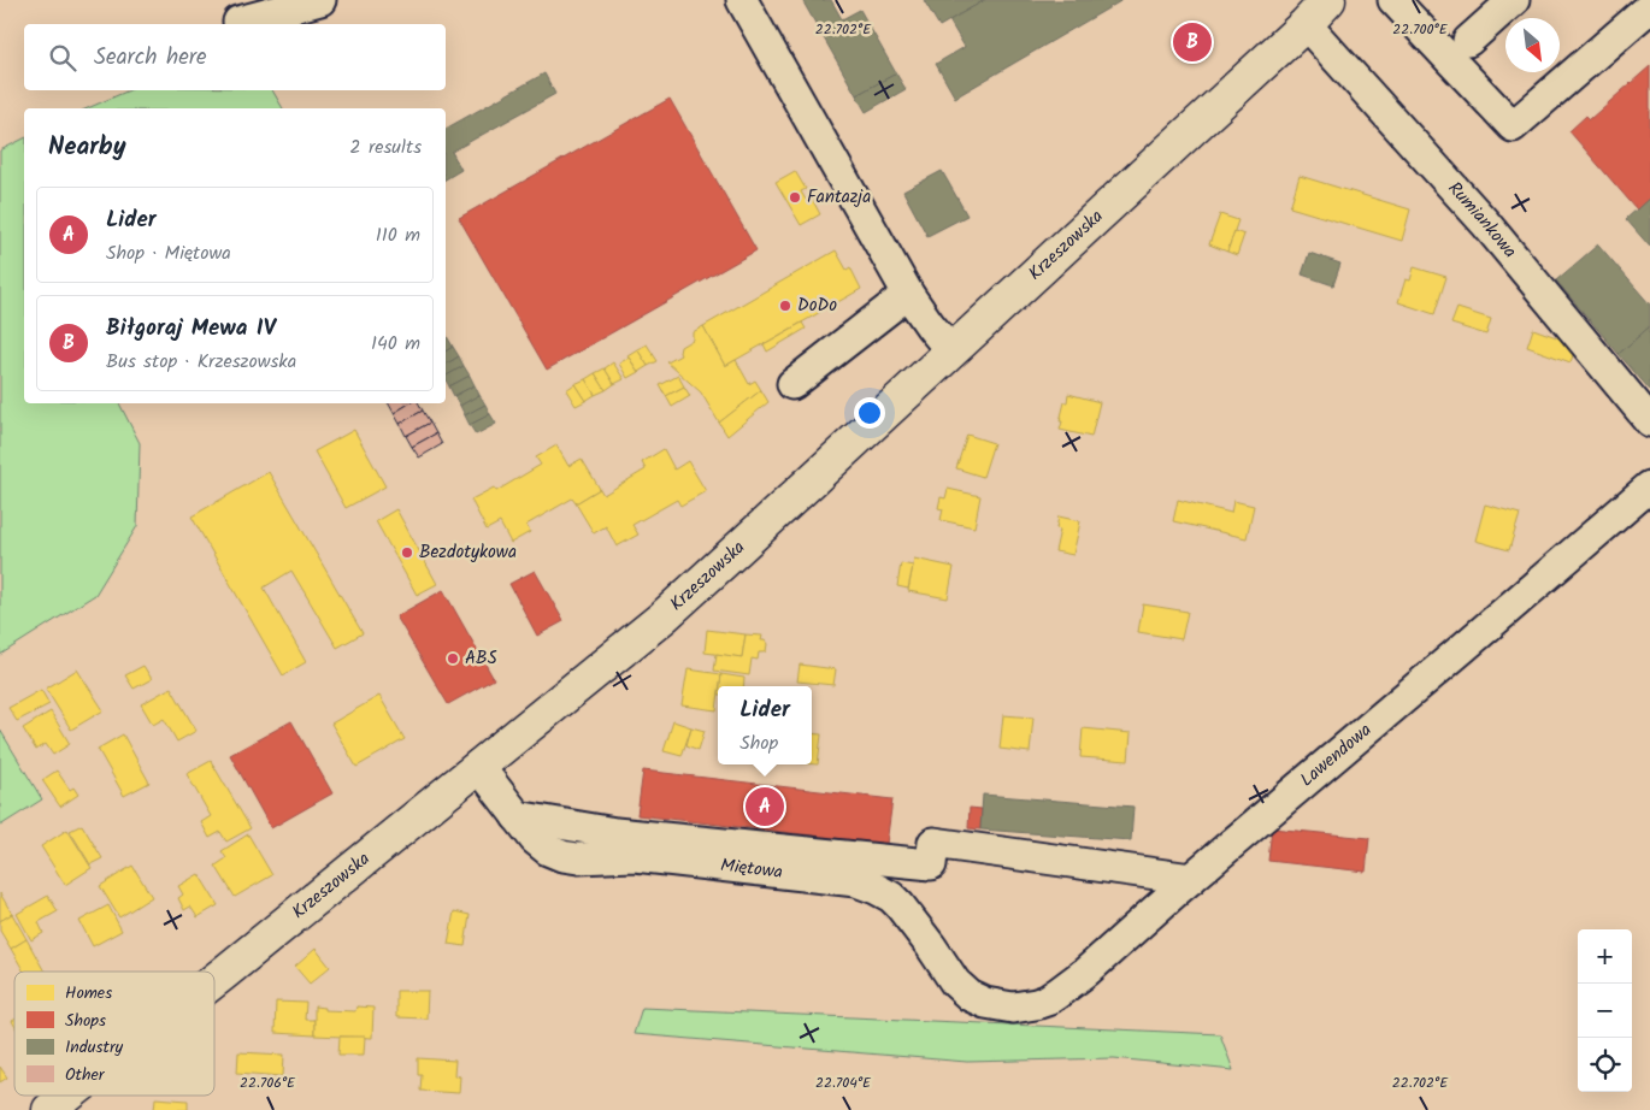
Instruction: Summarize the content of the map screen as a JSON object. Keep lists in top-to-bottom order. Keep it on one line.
{"streets":{"main road":["Krzeszowska"],"street":["Rumiankowa","Lawendowa","Miętowa"]},"crossings":[["Rumiankowa","Krzeszowska"],["Krzeszowska","Miętowa"],["Lawendowa","Miętowa"]],"places":["Fantazja","DoDo","Bezdotykowa","ABS"],"legend":["Homes","Shops","Industry","Other"],"north":"bottom right","page":{"pins":["B","A"],"search":"Search here","heading":["Nearby","2 results"],"list":[{"mark":"A","name":"Lider","note":"Shop · Miętowa","value":"110 m"},{"mark":"B","name":"Biłgoraj Mewa IV","note":"Bus stop · Krzeszowska","value":"140 m"}],"popup":["Lider","Shop"],"map_buttons":["+","−"]},"coordinates":["22.702°E","22.700°E","22.706°E","22.704°E"]}
